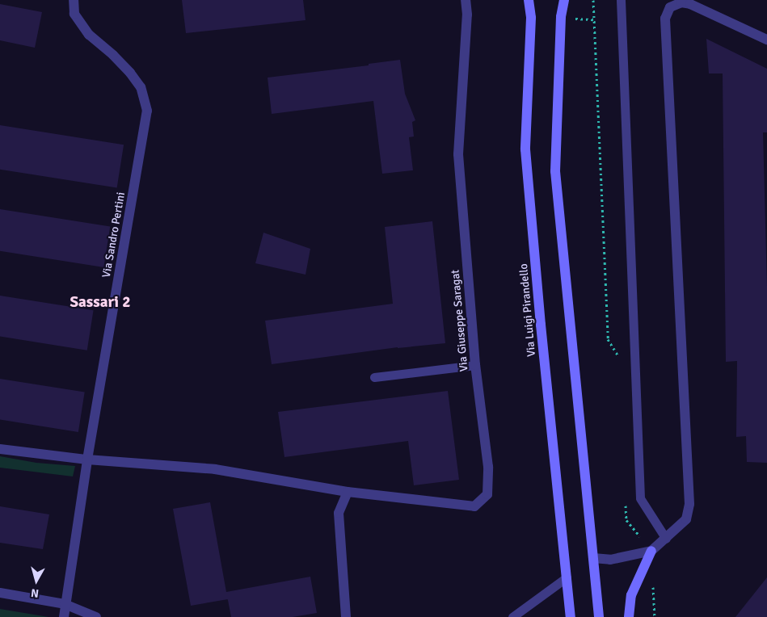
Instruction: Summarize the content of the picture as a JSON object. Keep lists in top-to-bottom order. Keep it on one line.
{"streets":{"main road":["Via Luigi Pirandello"],"street":["Via Sandro Pertini","Via Giuseppe Saragat"]},"districts":["Sassari 2"],"north":"bottom"}
